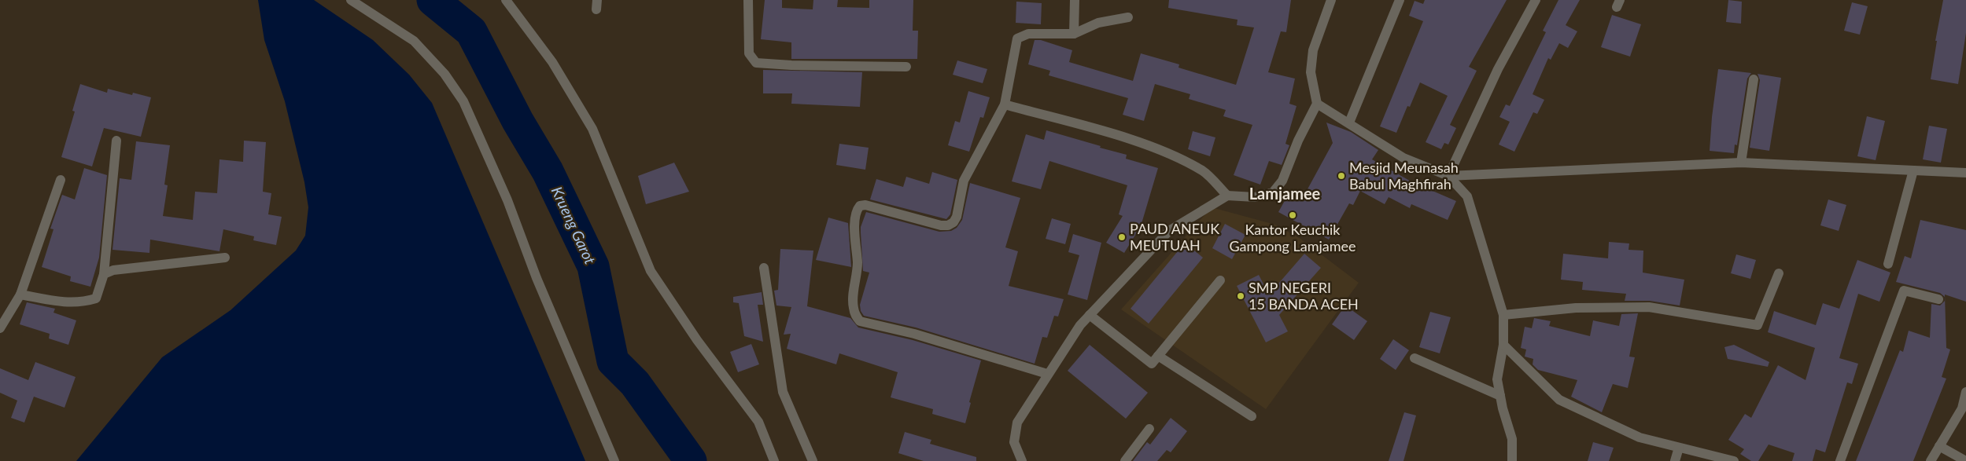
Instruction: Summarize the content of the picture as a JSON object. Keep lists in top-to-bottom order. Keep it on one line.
{"districts":["Lamjamee"],"water":["Krueng Garot"],"places":["Mesjid Meunasah Babul Maghfirah","Kantor Keuchik Gampong Lamjamee","PAUD ANEUK MEUTUAH","SMP NEGERI 15 BANDA ACEH"]}
